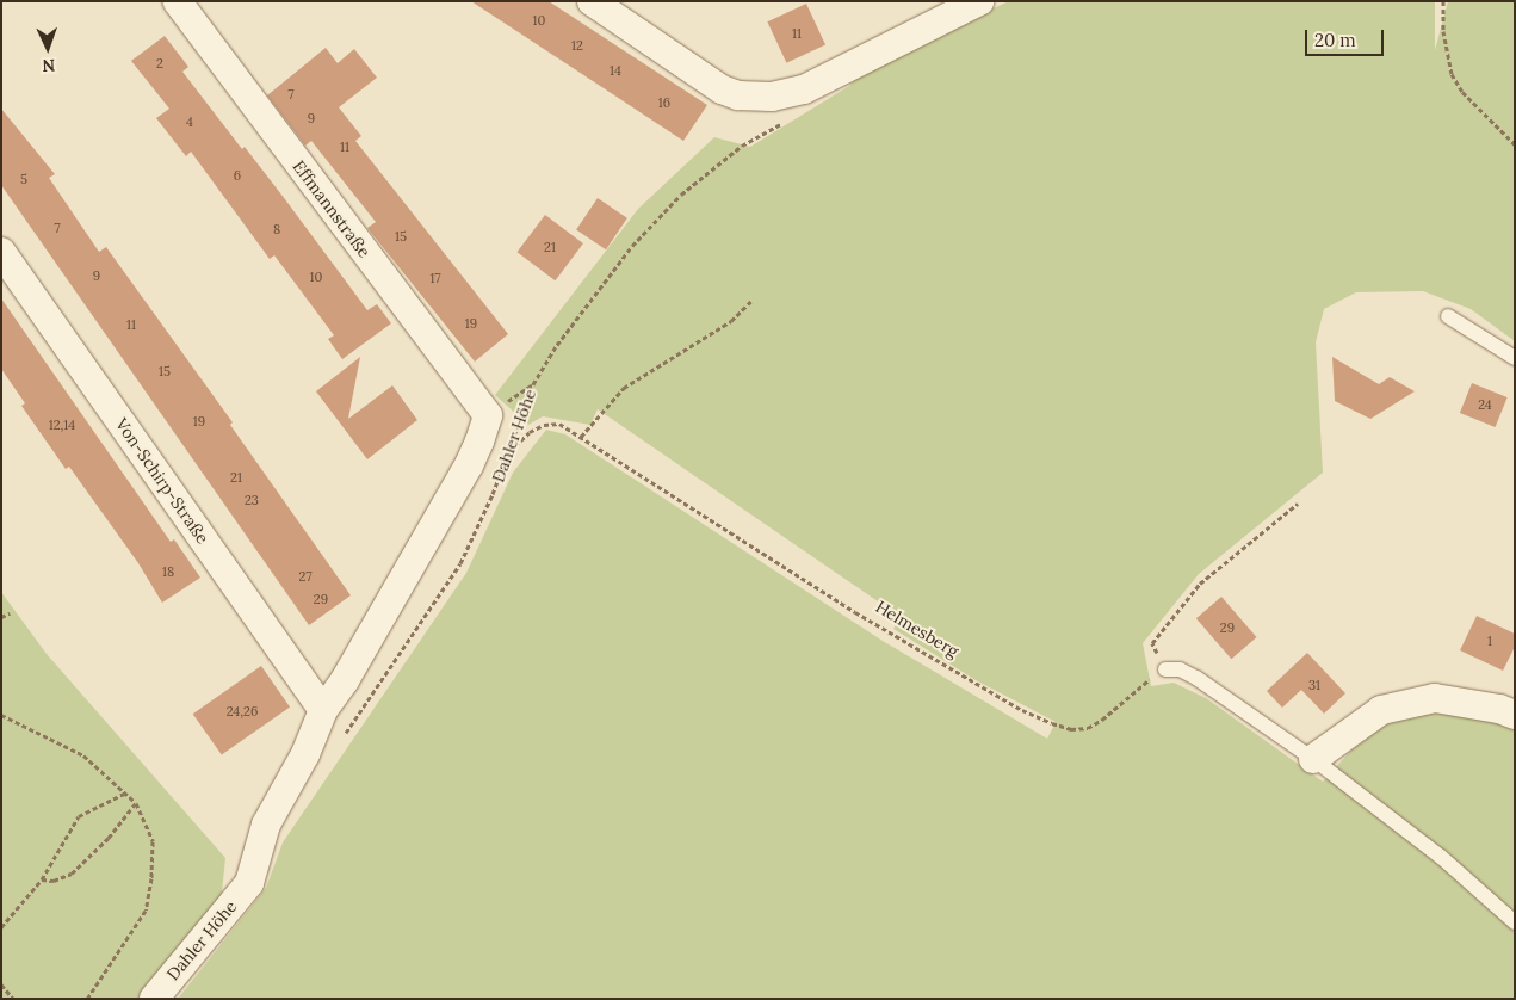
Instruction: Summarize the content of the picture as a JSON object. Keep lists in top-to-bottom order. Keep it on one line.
{"streets":{"street":["Effmannstraße","Dahler Höhe","Von-Schirp-Straße"],"path":["Helmesberg"]},"crossings":[["Effmannstraße","Dahler Höhe"],["Dahler Höhe","Von-Schirp-Straße"],["Dahler Höhe","Helmesberg"]],"house_numbers":["10","11","12","2","14","7","16","9","4","11","6","5","7","8","15","21","9","10","17","19","11","15","24","19","12,14","21","23","18","27","29","29","1","31","24,26"],"scale_bar":"20 m","north":"bottom"}
